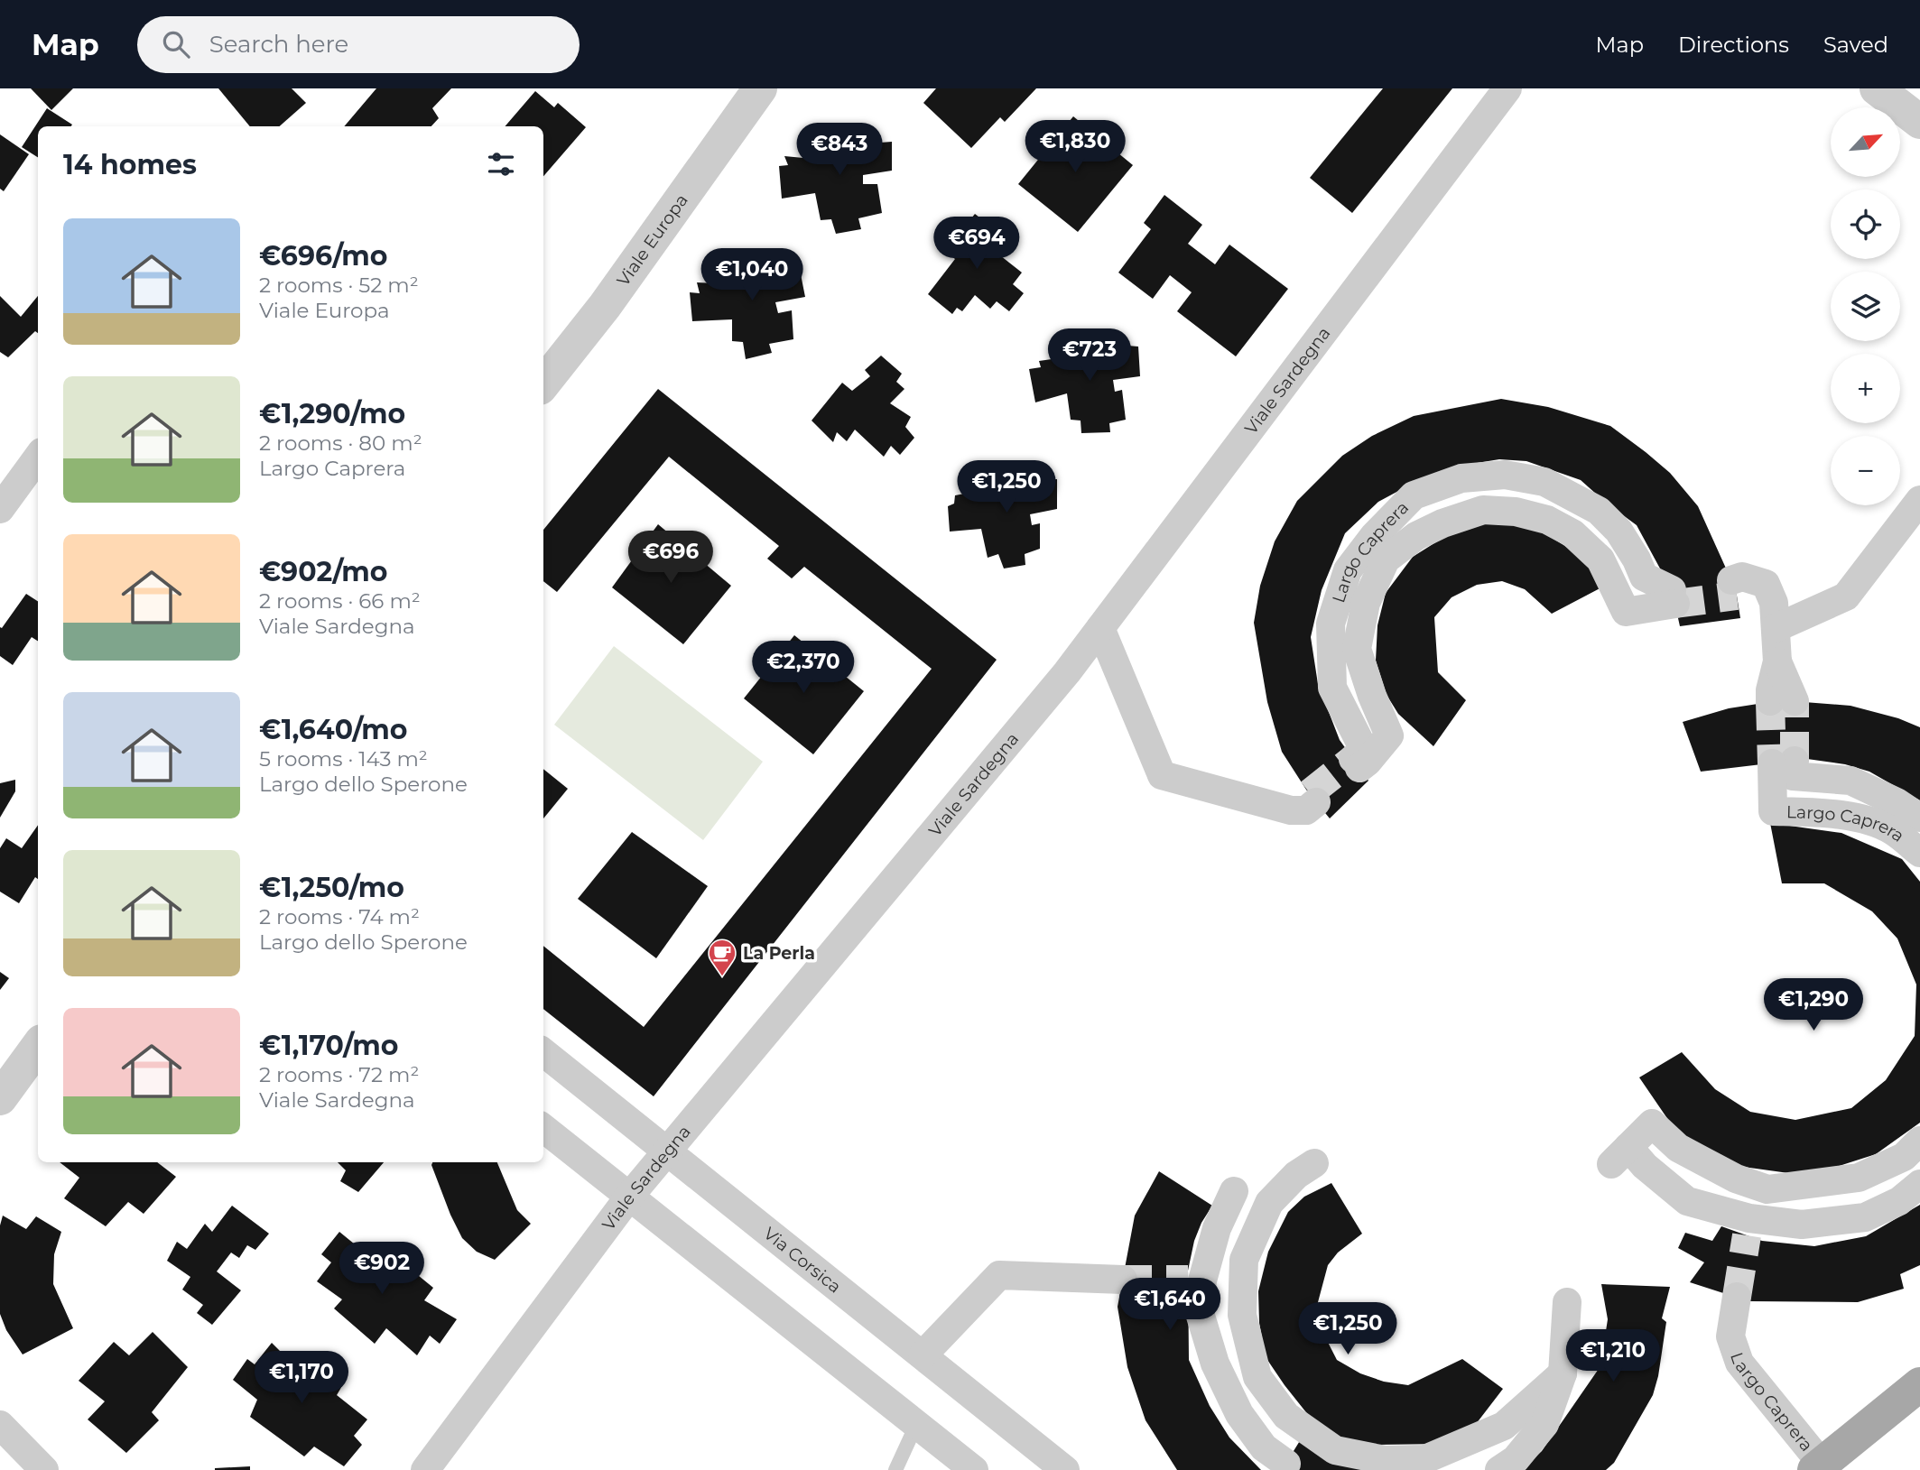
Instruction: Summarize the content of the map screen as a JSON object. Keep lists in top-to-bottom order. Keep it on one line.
{"streets":{"street":["Viale Europa","Viale Sardegna","Largo Caprera","Via Corsica"]},"crossings":[["Viale Sardegna","Via Corsica"]],"places":{"cafe":["La Perla"]},"north":"top right","page":{"header":"Map","search":"Search here","nav":["Map","Directions","Saved"],"map_buttons":["+","−"],"price":["€1,830","€843","€694","€1,040","€723","€1,250","€696","€2,370","€1,290","€902","€1,640","€1,250","€1,210","€1,170"],"heading":"14 homes","list":[{"name":"€696/mo","note":"2 rooms · 52 m² · Viale Europa"},{"name":"€1,290/mo","note":"2 rooms · 80 m² · Largo Caprera"},{"name":"€902/mo","note":"2 rooms · 66 m² · Viale Sardegna"},{"name":"€1,640/mo","note":"5 rooms · 143 m² · Largo dello Sperone"},{"name":"€1,250/mo","note":"2 rooms · 74 m² · Largo dello Sperone"},{"name":"€1,170/mo","note":"2 rooms · 72 m² · Viale Sardegna"}]}}
